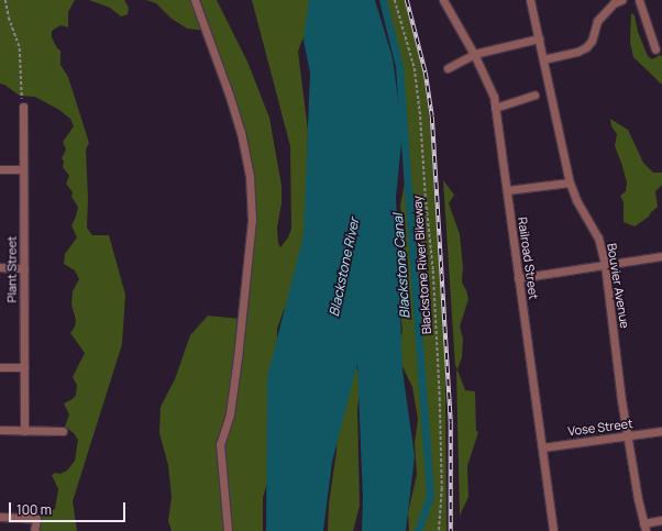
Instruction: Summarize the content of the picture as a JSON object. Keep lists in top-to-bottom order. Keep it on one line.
{"streets":{"street":["Railroad Street","Plant Street","Bouvier Avenue","Vose Street"],"path":["Blackstone River Bikeway"]},"crossings":[["Railroad Street","Vose Street"],["Bouvier Avenue","Vose Street"]],"water":["Blackstone Canal","Blackstone River"],"scale_bar":"100 m"}
